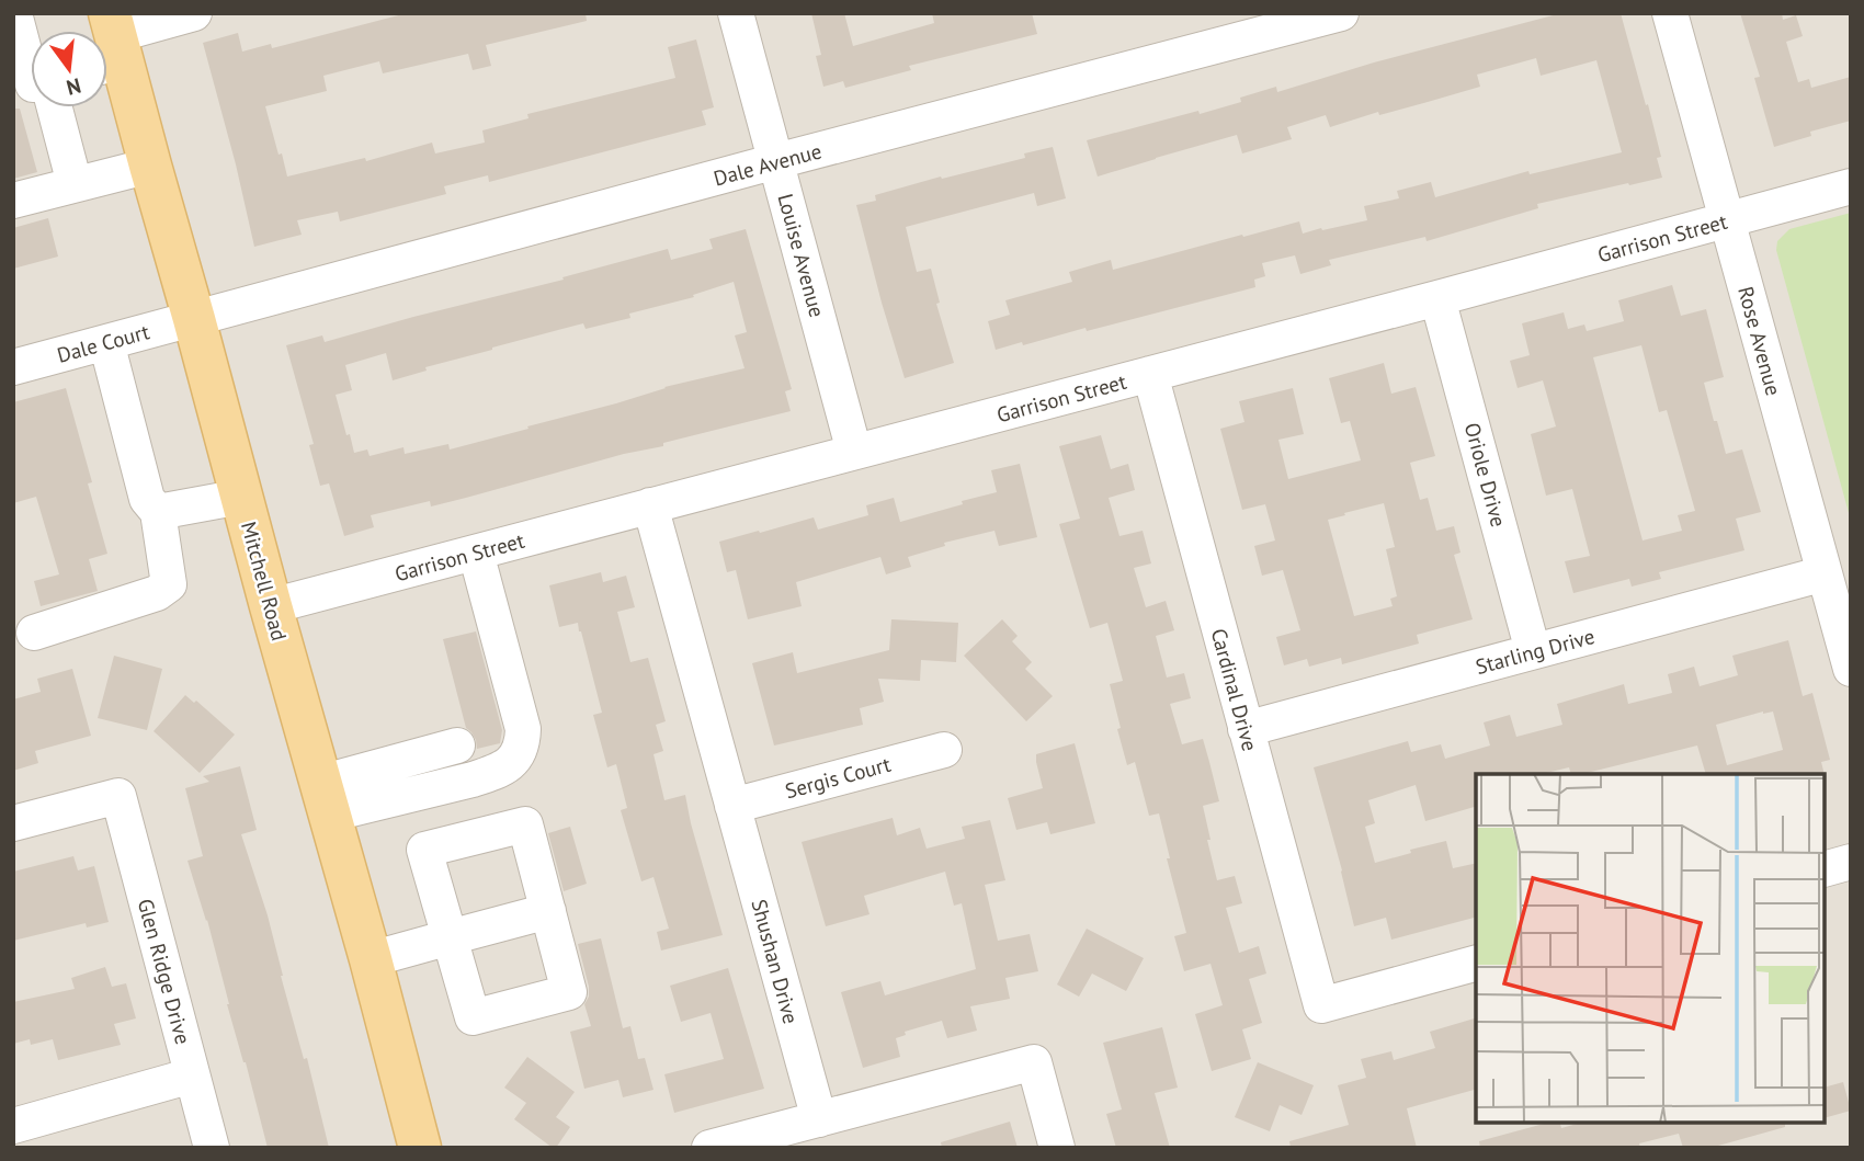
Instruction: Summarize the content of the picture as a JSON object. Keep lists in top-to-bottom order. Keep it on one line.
{"streets":{"main road":["Mitchell Road"],"street":["Dale Avenue","Garrison Street","Louise Avenue","Rose Avenue","Dale Court","Oriole Drive","Starling Drive","Cardinal Drive","Sergis Court","Shushan Drive","Glen Ridge Drive"]},"crossings":[["Dale Avenue","Louise Avenue"],["Dale Avenue","Dale Court"],["Dale Avenue","Mitchell Road"],["Garrison Street","Louise Avenue"],["Garrison Street","Rose Avenue"],["Garrison Street","Oriole Drive"],["Garrison Street","Mitchell Road"],["Garrison Street","Cardinal Drive"],["Garrison Street","Shushan Drive"],["Rose Avenue","Starling Drive"],["Dale Court","Mitchell Road"],["Oriole Drive","Starling Drive"],["Starling Drive","Cardinal Drive"],["Sergis Court","Shushan Drive"]],"north":"bottom"}
